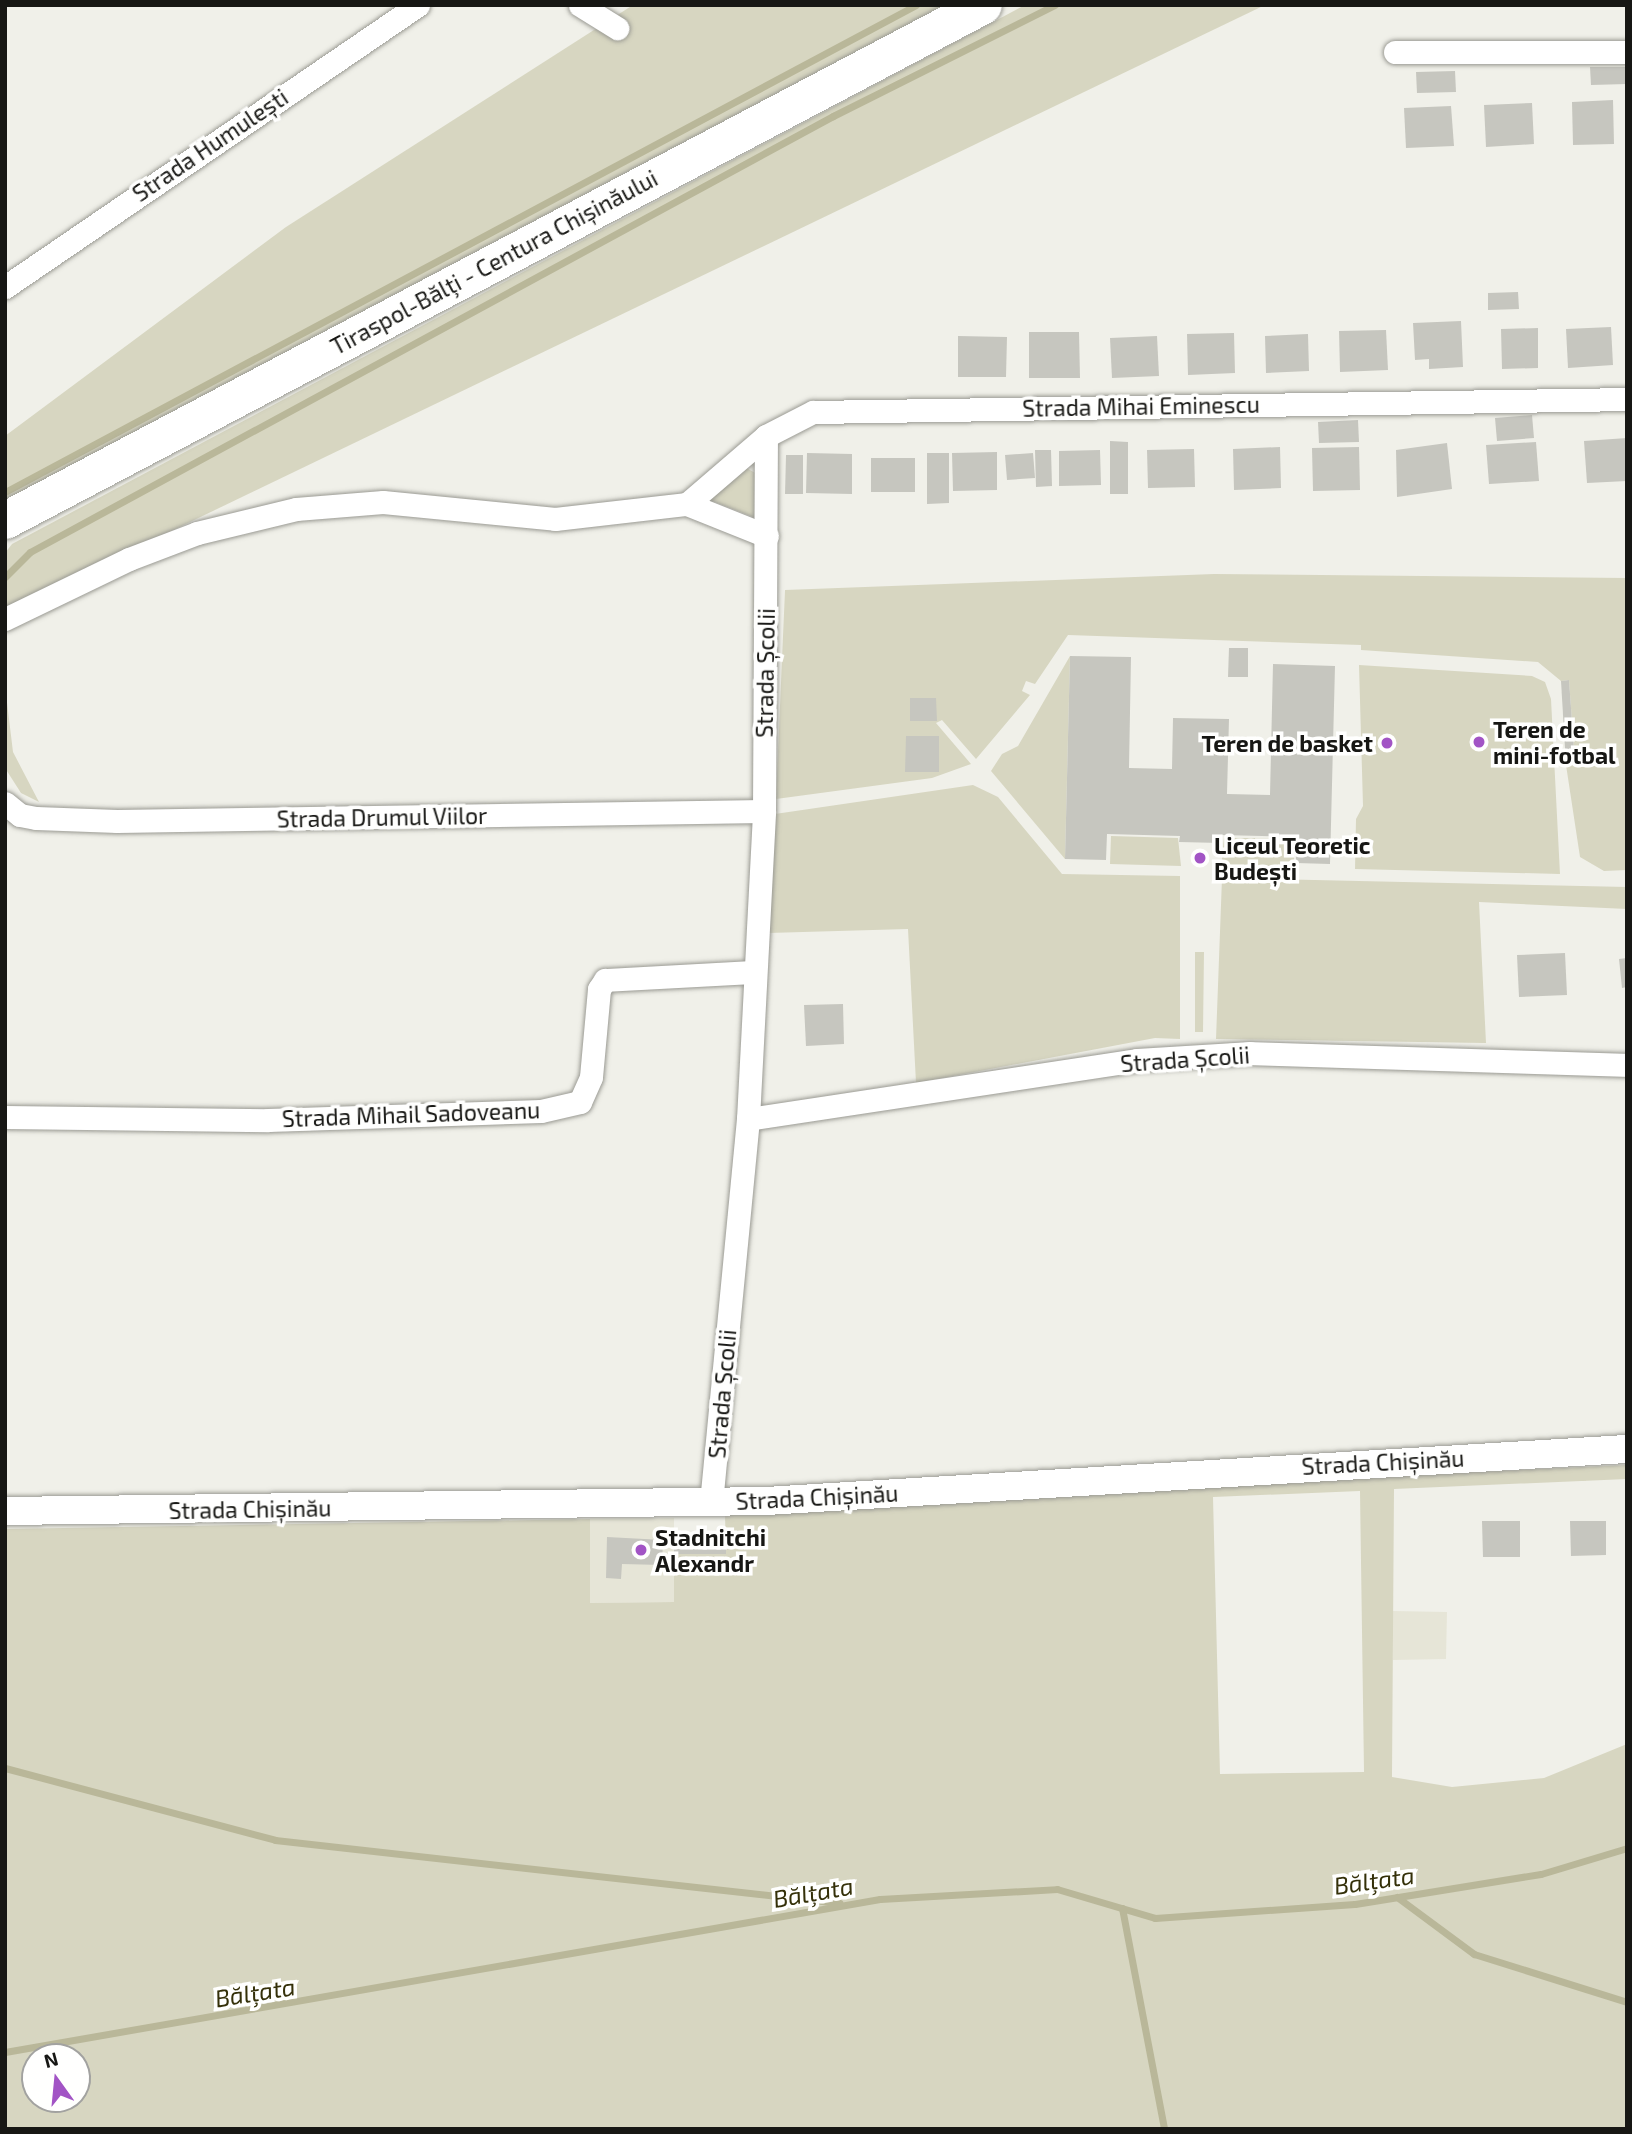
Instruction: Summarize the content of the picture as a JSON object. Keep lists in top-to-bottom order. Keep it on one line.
{"streets":{"highway":["Tiraspol-Bălţi - Centura Chișinăului"],"street":["Strada Humulești","Strada Mihai Eminescu","Strada Școlii","Strada Drumul Viilor","Strada Mihail Sadoveanu","Strada Chișinău"]},"crossings":[["Strada Mihai Eminescu","Strada Școlii"],["Strada Școlii","Strada Drumul Viilor"],["Strada Școlii","Strada Mihail Sadoveanu"],["Strada Școlii","Strada Chișinău"]],"water":["Bălţata"],"places":["Teren de mini-fotbal","Teren de basket","Liceul Teoretic Budești","Stadnitchi Alexandr"],"north":"top"}
